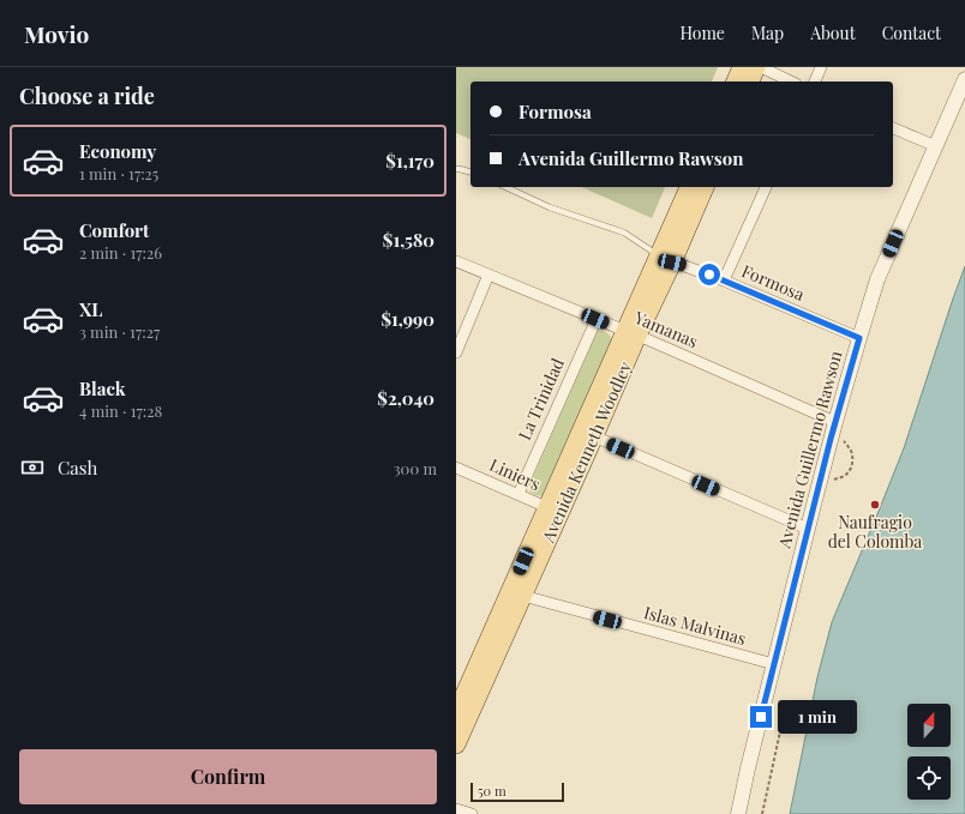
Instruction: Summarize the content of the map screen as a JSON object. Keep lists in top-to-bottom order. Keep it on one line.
{"streets":{"main road":["Avenida Kenneth Woodley"],"street":["Formosa","Yamanas","La Trinidad","Avenida Guillermo Rawson","Liniers","Islas Malvinas"]},"crossings":[["Formosa","Avenida Guillermo Rawson"],["Formosa","Avenida Kenneth Woodley"],["Yamanas","La Trinidad"],["Yamanas","Avenida Guillermo Rawson"],["Yamanas","Avenida Kenneth Woodley"],["La Trinidad","Liniers"],["Avenida Guillermo Rawson","Islas Malvinas"],["Avenida Kenneth Woodley","Liniers"],["Avenida Kenneth Woodley","Islas Malvinas"]],"places":["Naufragio del Colomba"],"scale_bar":"50 m","north":"top","page":{"header":"Movio","nav":["Home","Map","About","Contact"],"heading":"Choose a ride","banner":["Formosa","Avenida Guillermo Rawson"],"list":[{"name":"Economy","note":"1 min · 17:25","value":"$1,170"},{"name":"Comfort","note":"2 min · 17:26","value":"$1,580"},{"name":"XL","note":"3 min · 17:27","value":"$1,990"},{"name":"Black","note":"4 min · 17:28","value":"$2,040"}],"pay":["Cash","300 m"],"bubble":"1 min","buttons":"Confirm","scale":"50 m"}}
